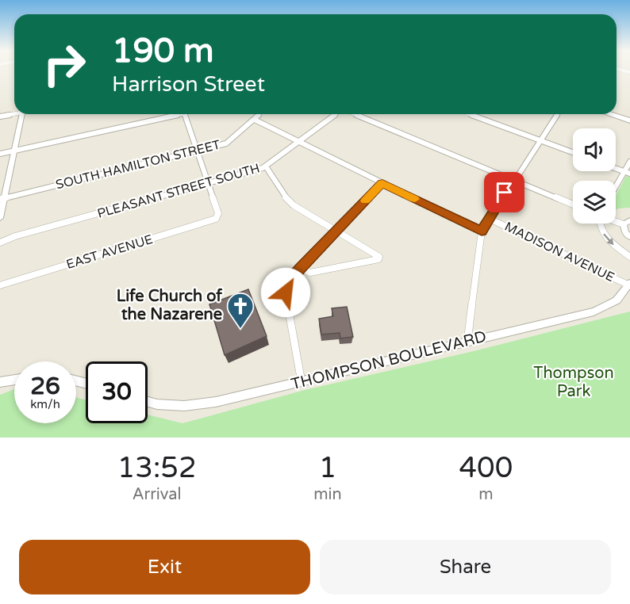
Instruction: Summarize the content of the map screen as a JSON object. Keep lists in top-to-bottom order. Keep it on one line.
{"streets":{"street":["SOUTH HAMILTON STREET","PLEASANT STREET SOUTH","EAST AVENUE","MADISON AVENUE","THOMPSON BOULEVARD"]},"crossings":[["PLEASANT STREET SOUTH","EAST AVENUE"],["MADISON AVENUE","THOMPSON BOULEVARD"]],"parks":["Thompson Park"],"places":{"church":["Life Church of the Nazarene"]},"page":{"turn":["190 m","Harrison Street"],"speed":"26 km/h","limit":"30","eta":["13:52","Arrival","1","min","400","m"],"buttons":["Exit","Share"]}}
